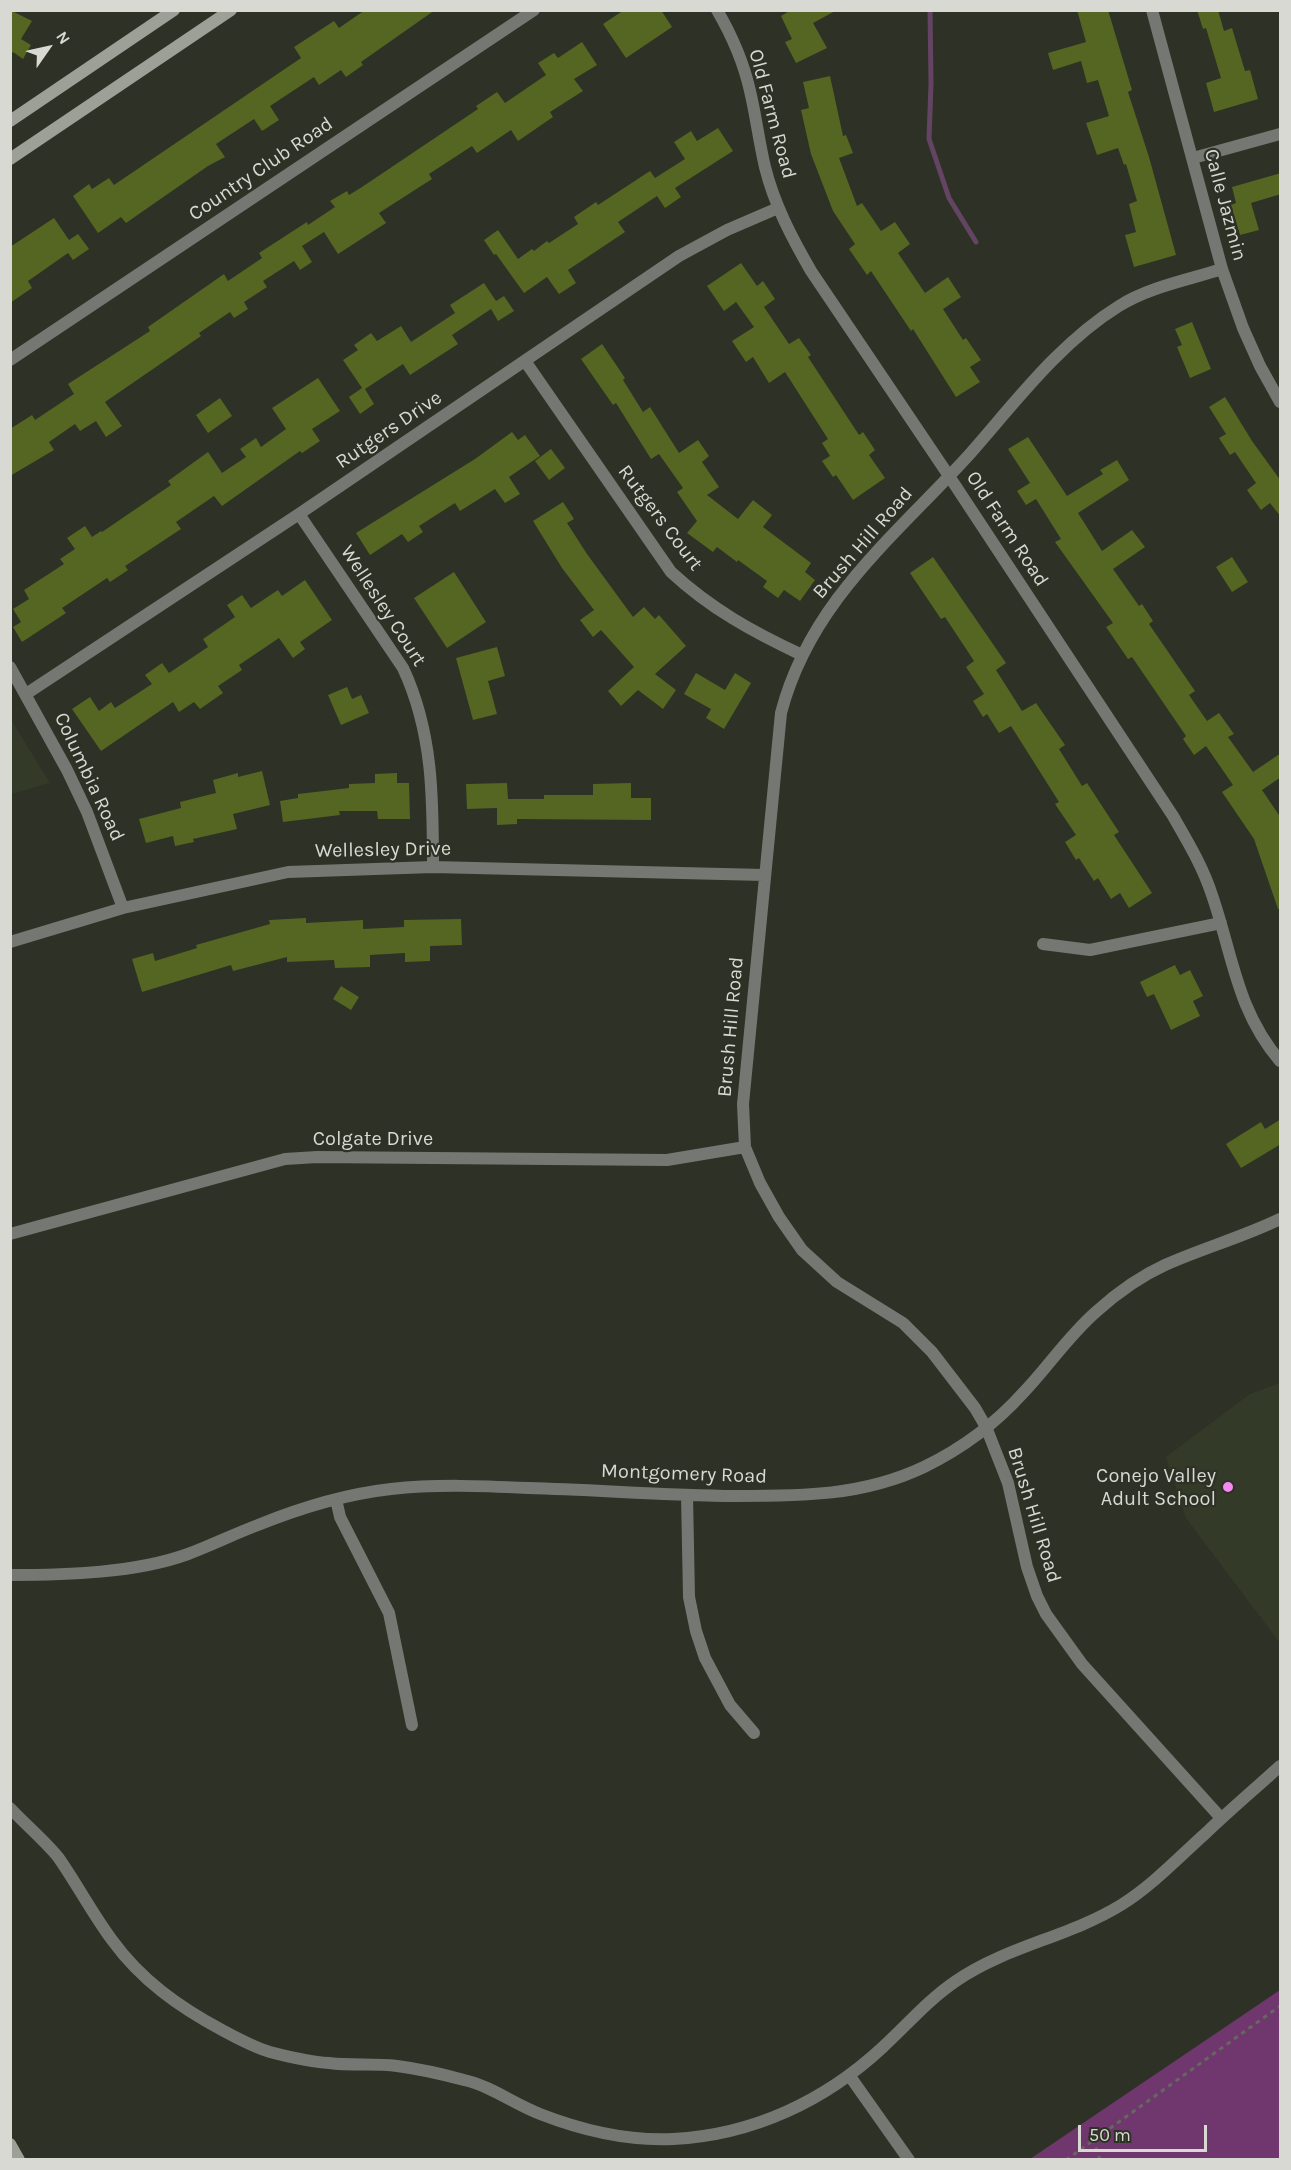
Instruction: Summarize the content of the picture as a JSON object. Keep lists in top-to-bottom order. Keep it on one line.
{"streets":{"street":["Old Farm Road","Country Club Road","Calle Jazmin","Rutgers Drive","Rutgers Court","Brush Hill Road","Wellesley Court","Columbia Road","Wellesley Drive","Colgate Drive","Montgomery Road"]},"crossings":[["Old Farm Road","Rutgers Drive"],["Old Farm Road","Brush Hill Road"],["Calle Jazmin","Brush Hill Road"],["Rutgers Drive","Rutgers Court"],["Rutgers Drive","Wellesley Court"],["Rutgers Drive","Columbia Road"],["Rutgers Court","Brush Hill Road"],["Brush Hill Road","Wellesley Drive"],["Brush Hill Road","Colgate Drive"],["Brush Hill Road","Montgomery Road"],["Wellesley Court","Wellesley Drive"],["Columbia Road","Wellesley Drive"]],"places":["Conejo Valley Adult School"],"scale_bar":"50 m","north":"top right"}
